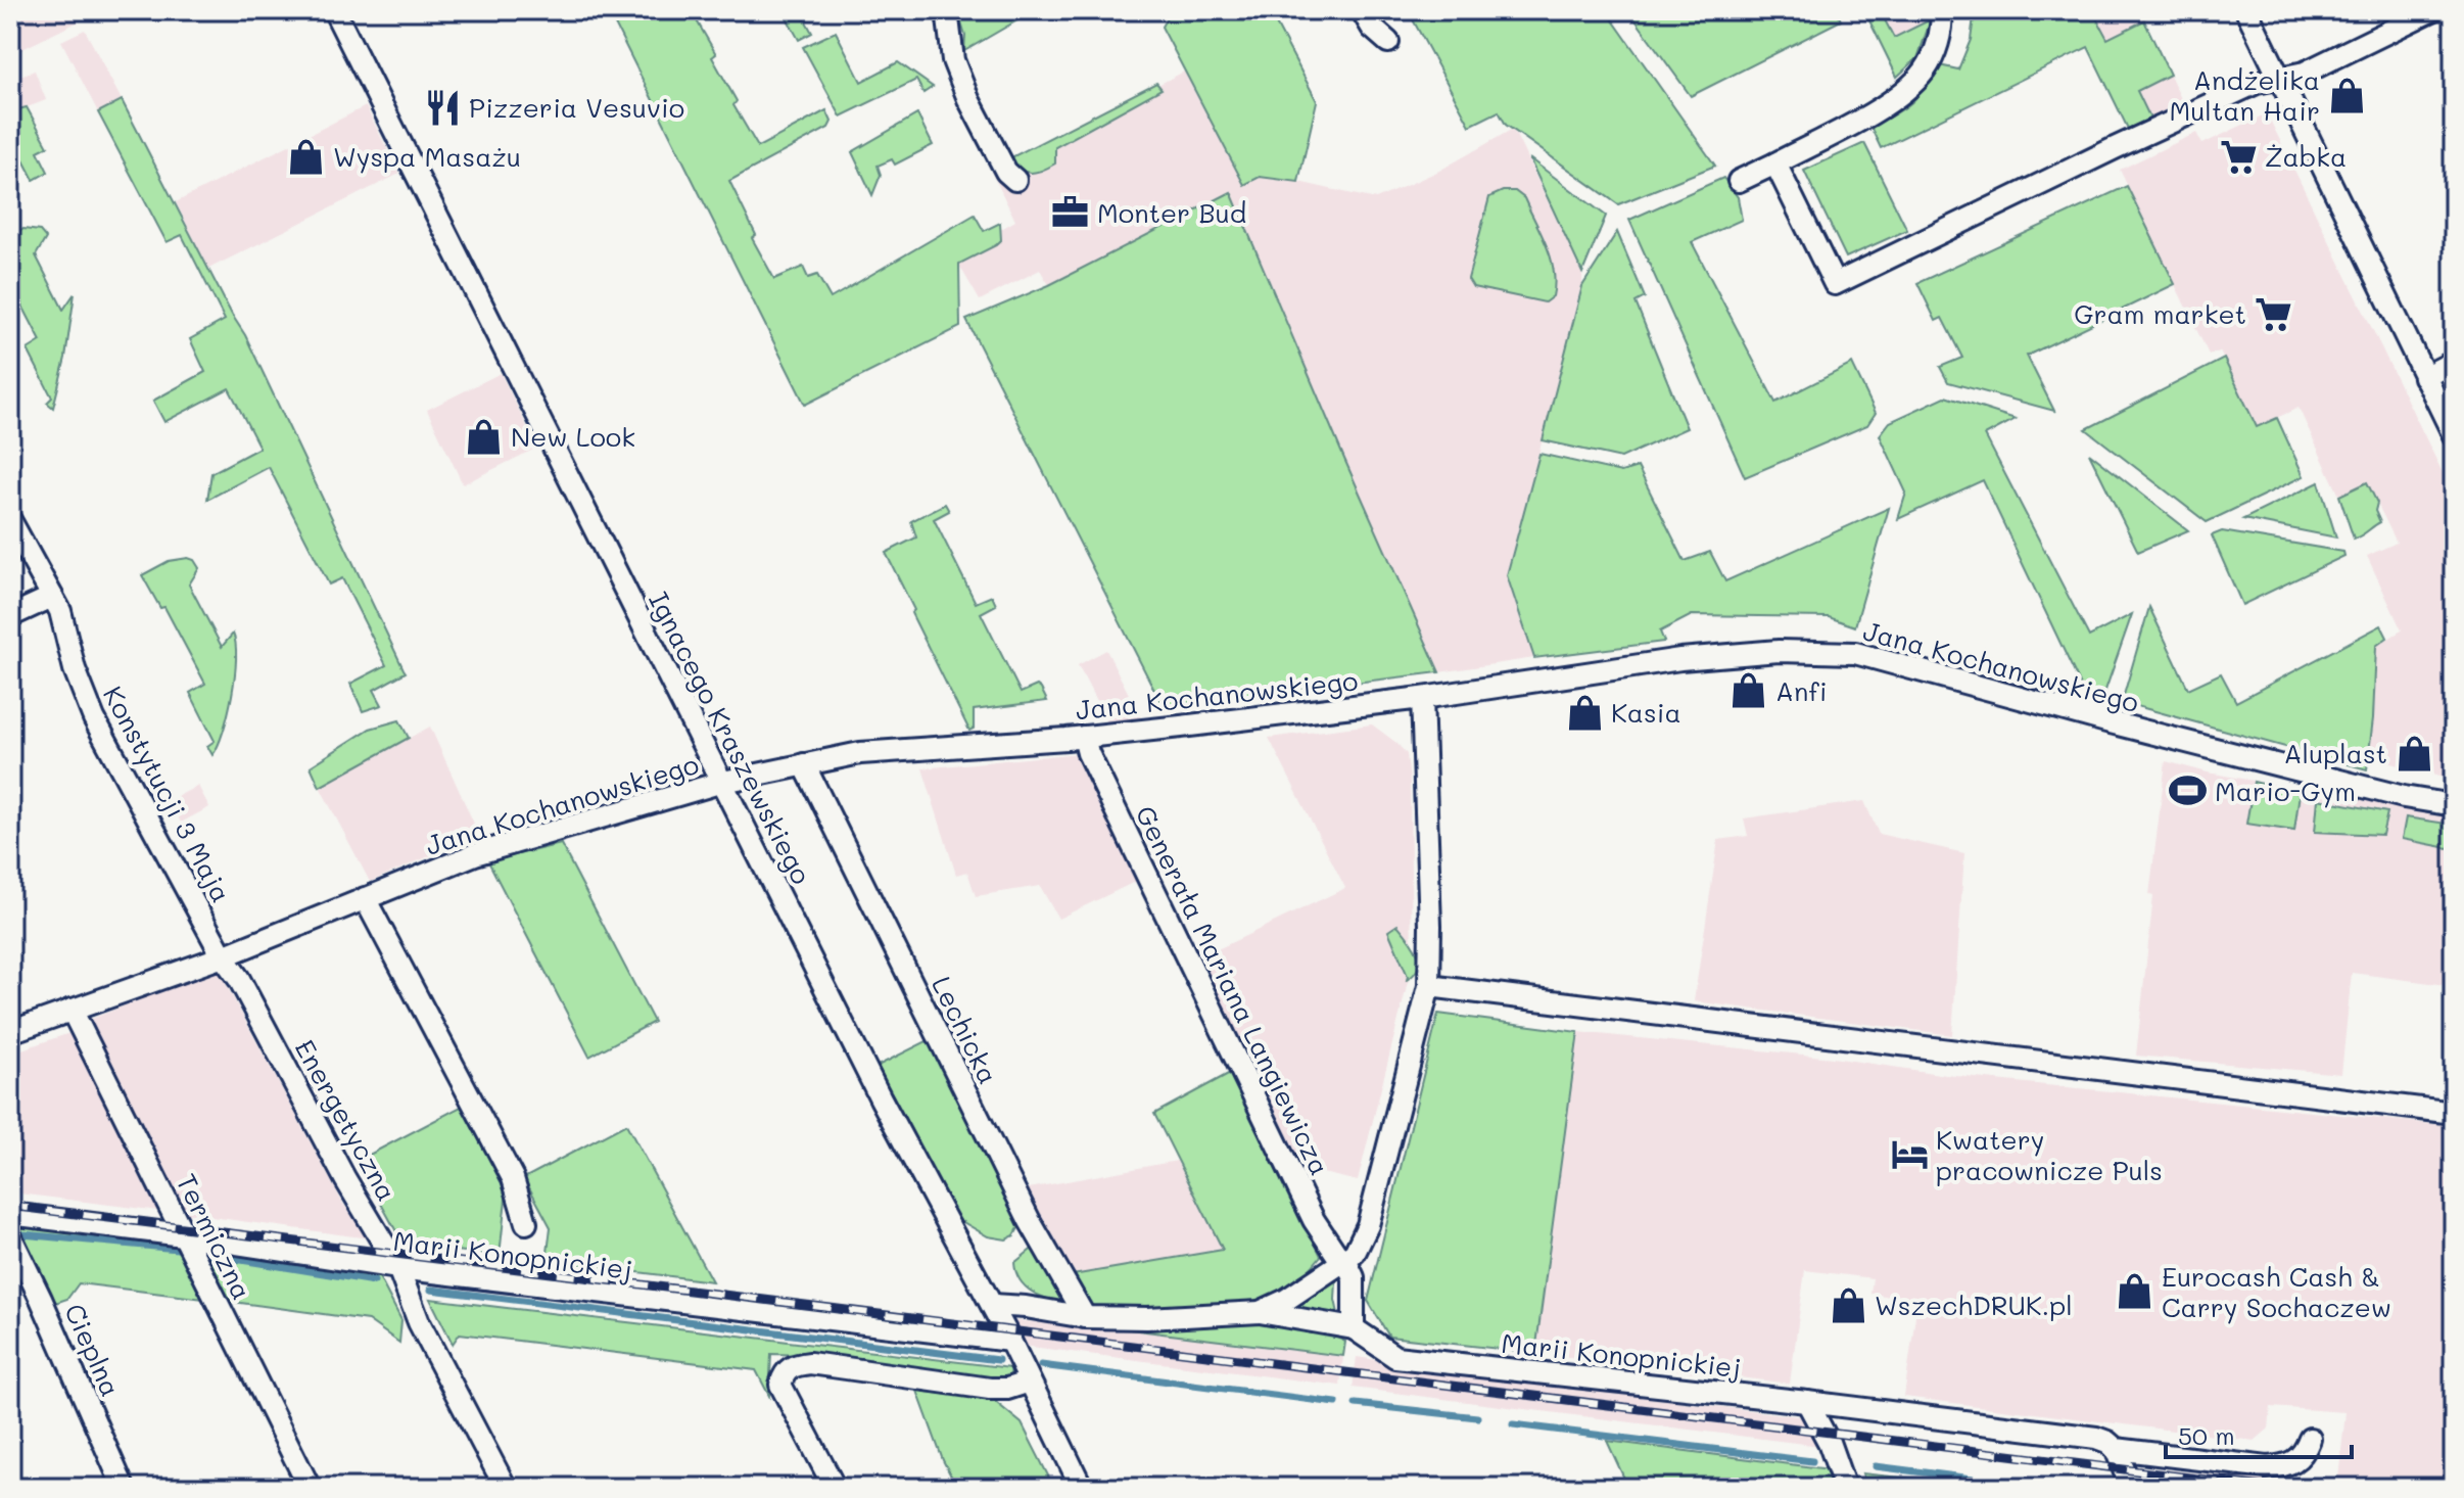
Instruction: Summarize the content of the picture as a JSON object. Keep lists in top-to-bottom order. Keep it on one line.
{"streets":{"street":["Jana Kochanowskiego","Ignacego Kraszewskiego","Konstytucji 3 Maja","Generała Mariana Langiewicza","Lechicka","Energetyczna","Termiczna","Marii Konopnickiej","Cieplna"]},"crossings":[["Jana Kochanowskiego","Ignacego Kraszewskiego"],["Jana Kochanowskiego","Konstytucji 3 Maja"],["Jana Kochanowskiego","Generała Mariana Langiewicza"],["Jana Kochanowskiego","Lechicka"],["Jana Kochanowskiego","Energetyczna"],["Jana Kochanowskiego","Termiczna"],["Ignacego Kraszewskiego","Marii Konopnickiej"],["Konstytucji 3 Maja","Energetyczna"],["Energetyczna","Marii Konopnickiej"],["Termiczna","Marii Konopnickiej"]],"places":{"shop":["Andżelika Multan Hair","Wyspa Masażu","New Look","Anfi","Kasia","Aluplast","Eurocash Cash & Carry Sochaczew","WszechDRUK.pl"],"restaurant":["Pizzeria Vesuvio"],"supermarket":["Żabka","Gram market"],"office":["Monter Bud"],"sports":["Mario-Gym"],"hotel":["Kwatery pracownicze Puls"]},"scale_bar":"50 m"}
